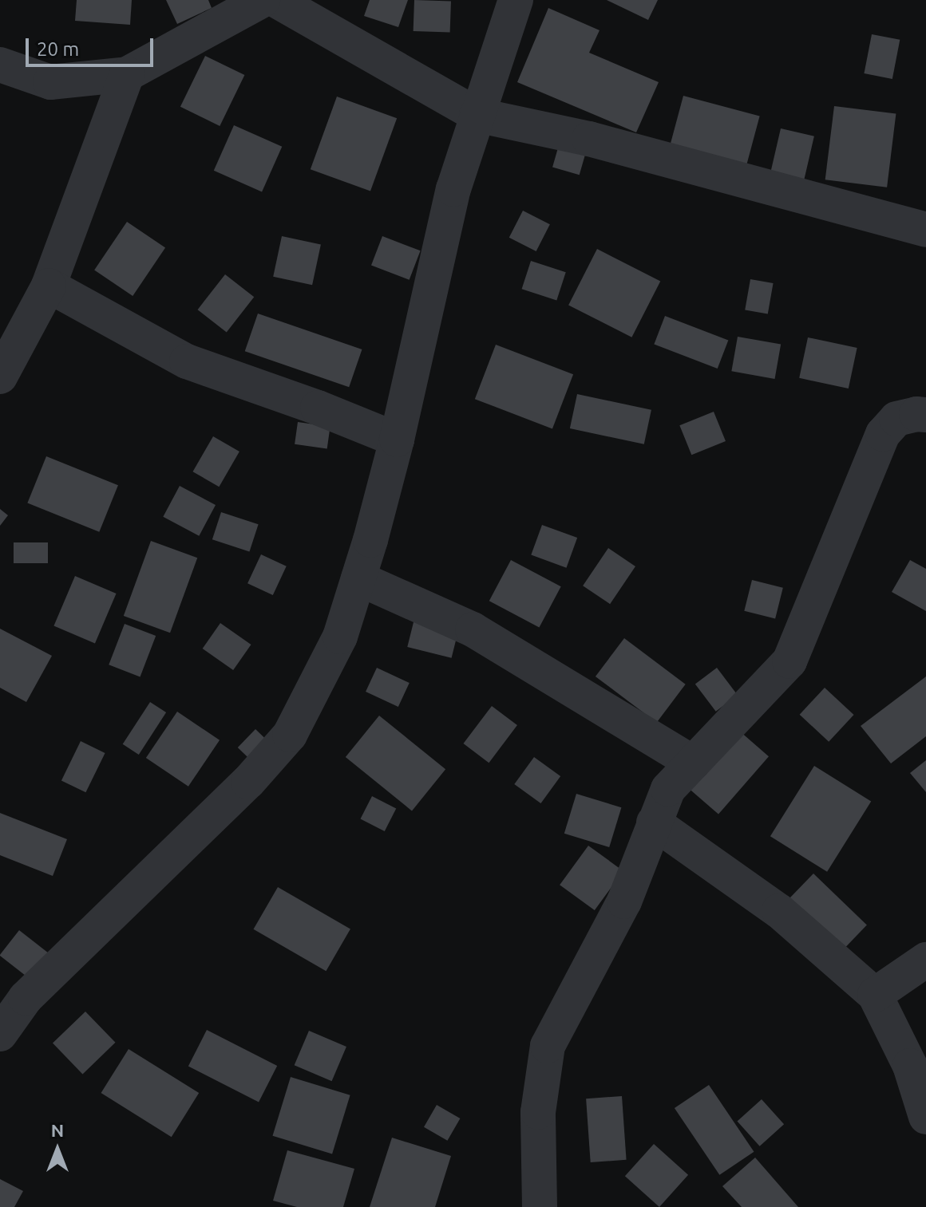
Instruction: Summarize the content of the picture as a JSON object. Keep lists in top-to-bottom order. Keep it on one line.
{"scale_bar":"20 m","north":"top"}
